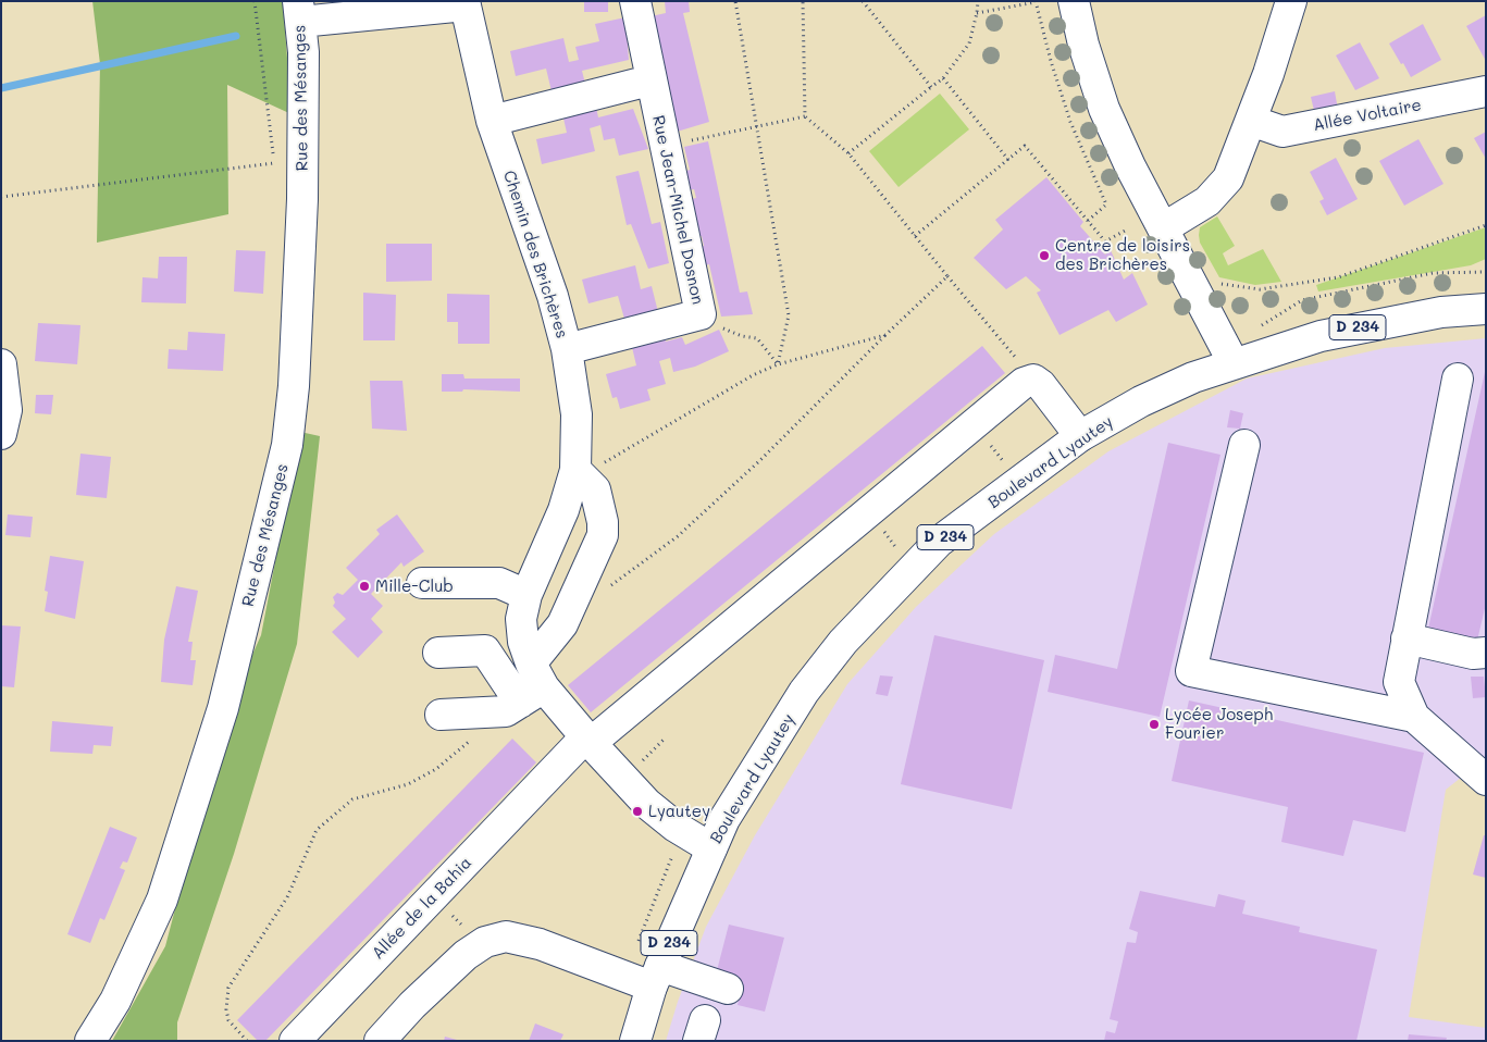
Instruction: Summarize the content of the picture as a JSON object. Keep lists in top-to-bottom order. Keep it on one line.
{"streets":{"street":["Rue des Mésanges","Allée Voltaire","Rue Jean-Michel Dosnon","Chemin des Brichères","D 234","Boulevard Lyautey","Allée de la Bahia"]},"crossings":[["Rue Jean-Michel Dosnon","Chemin des Brichères"],["Chemin des Brichères","Boulevard Lyautey"],["Chemin des Brichères","Allée de la Bahia"]],"places":["Centre de loisirs des Brichères","Mille-Club","Lycée Joseph Fourier","Lyautey"]}
